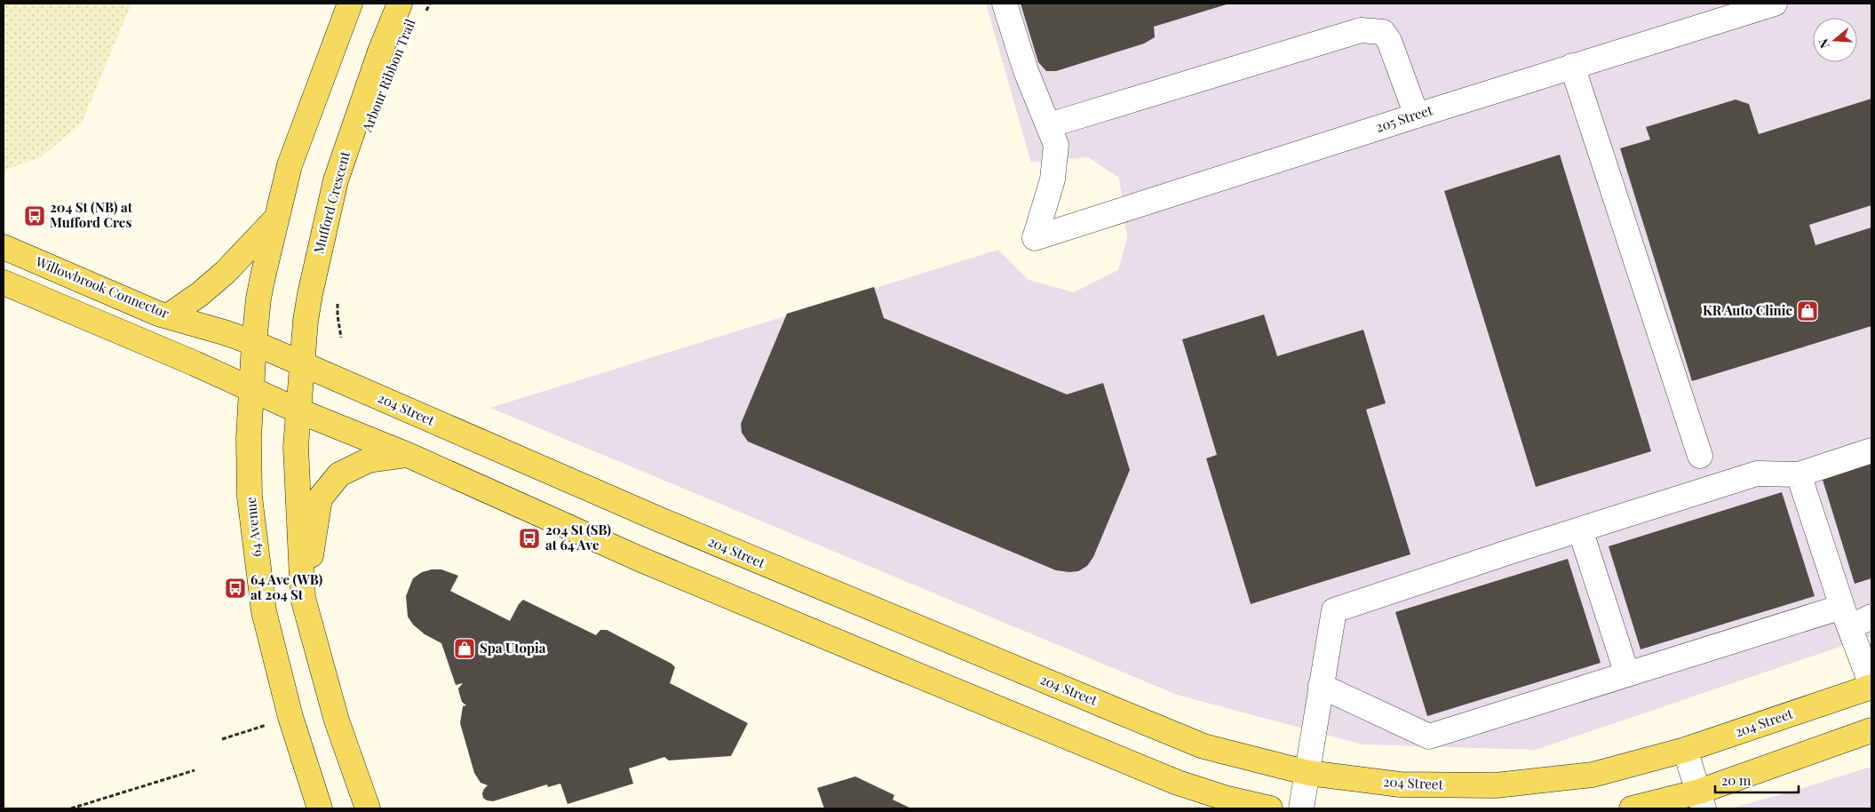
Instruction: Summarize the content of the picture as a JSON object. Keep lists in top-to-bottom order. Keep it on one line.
{"streets":{"main road":["Mufford Crescent","Willowbrook Connector","204 Street","64 Avenue"],"street":["205 Street"],"path":["Arbour Ribbon Trail"]},"crossings":[["Mufford Crescent","Willowbrook Connector"],["Mufford Crescent","204 Street"],["Willowbrook Connector","204 Street"],["Willowbrook Connector","64 Avenue"]],"places":{"bus stop":["204 St (NB) at Mufford Cres","204 St (SB) at 64 Ave","64 Ave (WB) at 204 St"],"shop":["KR Auto Clinic","Spa Utopia"]},"scale_bar":"20 m","north":"left"}
